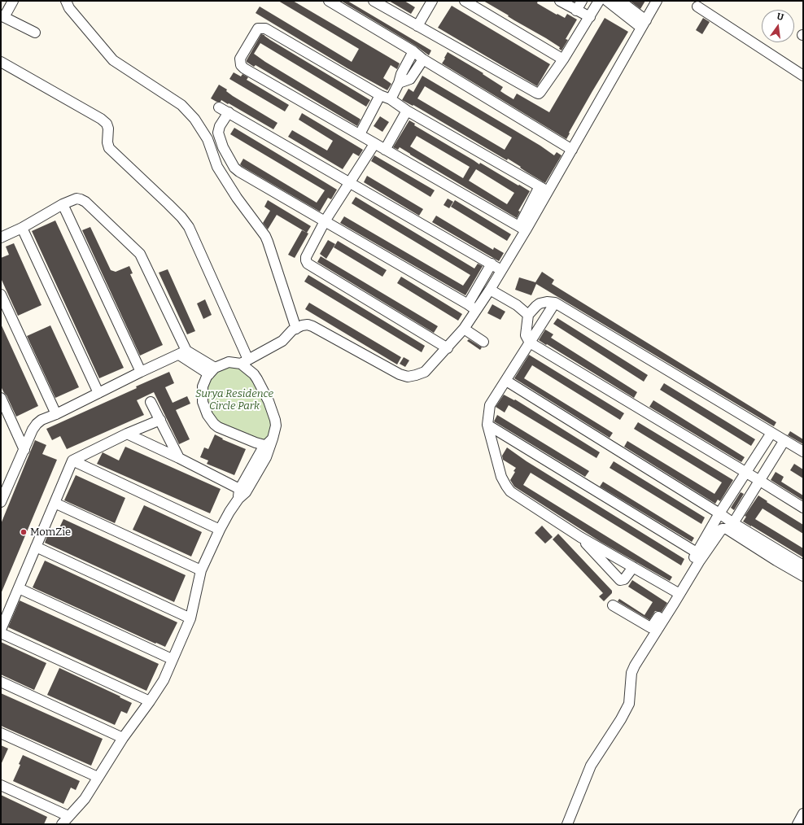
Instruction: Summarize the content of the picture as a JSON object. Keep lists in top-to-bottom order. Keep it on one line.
{"parks":["Surya Residence Circle Park"],"places":["MomZie"],"north":"top"}
